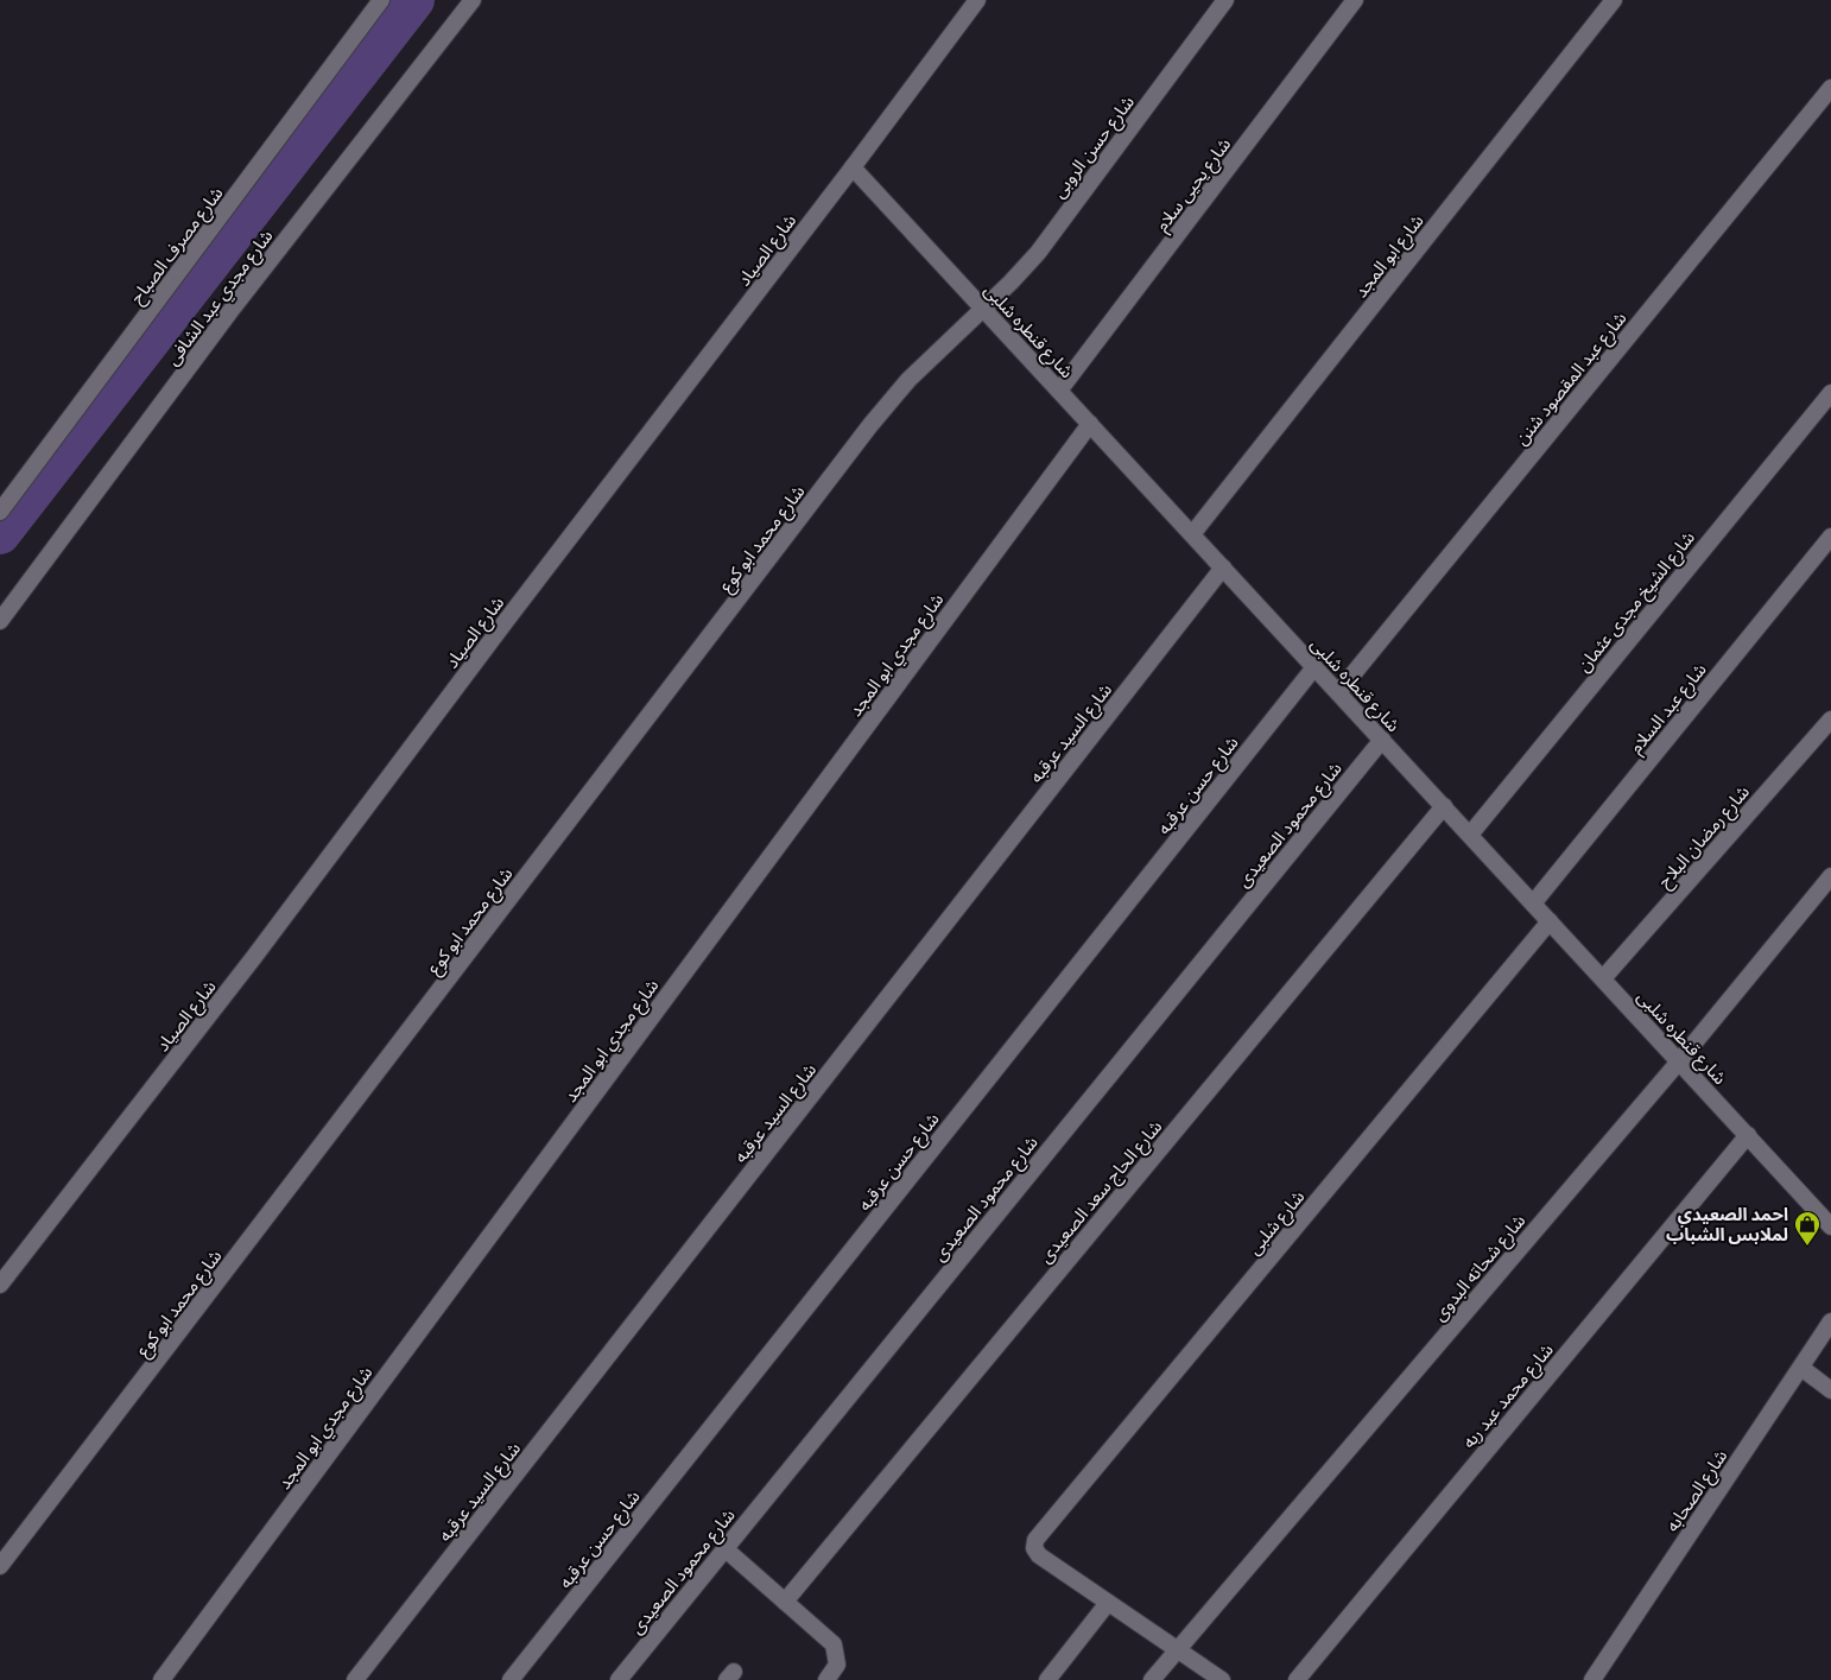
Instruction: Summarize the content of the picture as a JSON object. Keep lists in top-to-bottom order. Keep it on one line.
{"streets":{"street":["شارع حسن الروبى","شارع يحيى سلام","شارع مصرف الصباح","شارع الصياد","شارع ابو المجد","شارع مجدي عبد الشافى","شارع قنطره شلبى","شارع عبد المقصود شنن","شارع محمد ابو كوع","شارع الشيخ مجدى عثمان","شارع مجدي ابو المجد","شارع عبد السلام","شارع السيد عرقبه","شارع حسن عرقبه","شارع محمود الصعيدى","شارع رمضان البلاح","شارع الحاج سعد الصعيدى","شارع شلبى","شارع شحاته البدوى","شارع محمد عبد ربه","شارع الصحابه"]},"crossings":[["شارع حسن الروبى","شارع قنطره شلبى"],["شارع حسن الروبى","شارع محمد ابو كوع"],["شارع يحيى سلام","شارع قنطره شلبى"],["شارع الصياد","شارع قنطره شلبى"],["شارع ابو المجد","شارع قنطره شلبى"],["شارع قنطره شلبى","شارع عبد المقصود شنن"],["شارع قنطره شلبى","شارع محمد ابو كوع"],["شارع قنطره شلبى","شارع الشيخ مجدى عثمان"],["شارع قنطره شلبى","شارع مجدي ابو المجد"],["شارع قنطره شلبى","شارع عبد السلام"],["شارع قنطره شلبى","شارع السيد عرقبه"],["شارع قنطره شلبى","شارع حسن عرقبه"],["شارع قنطره شلبى","شارع محمود الصعيدى"],["شارع قنطره شلبى","شارع رمضان البلاح"],["شارع قنطره شلبى","شارع الحاج سعد الصعيدى"],["شارع قنطره شلبى","شارع شلبى"],["شارع قنطره شلبى","شارع شحاته البدوى"],["شارع قنطره شلبى","شارع محمد عبد ربه"]],"places":{"shop":["احمد الصعيدي لملابس الشباب"]}}
